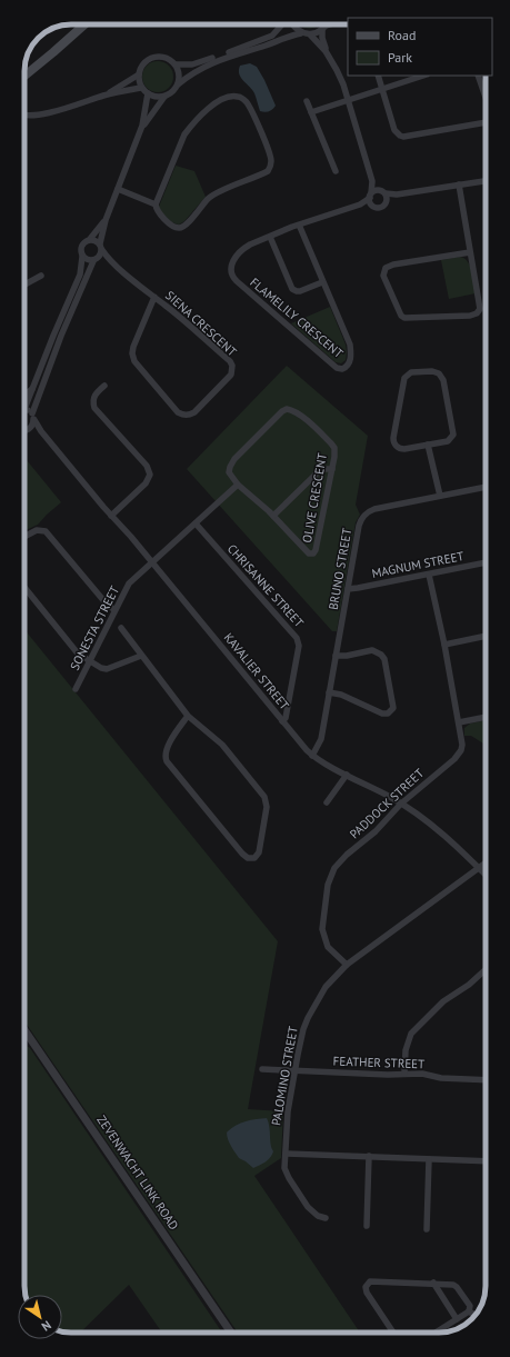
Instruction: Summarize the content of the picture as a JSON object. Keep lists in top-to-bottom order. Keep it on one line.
{"streets":{"street":["FLAMELILY CRESCENT","SIENA CRESCENT","OLIVE CRESCENT","MAGNUM STREET","BRUNO STREET","CHRISANNE STREET","SONESTA STREET","KAVALIER STREET","PADDOCK STREET","FEATHER STREET","PALOMINO STREET","ZEVENWACHT LINK ROAD"]},"crossings":[["OLIVE CRESCENT","SONESTA STREET"],["MAGNUM STREET","BRUNO STREET"],["MAGNUM STREET","PADDOCK STREET"],["BRUNO STREET","KAVALIER STREET"],["CHRISANNE STREET","SONESTA STREET"],["CHRISANNE STREET","KAVALIER STREET"],["SONESTA STREET","KAVALIER STREET"],["KAVALIER STREET","PADDOCK STREET"],["KAVALIER STREET","PALOMINO STREET"],["PADDOCK STREET","PALOMINO STREET"],["FEATHER STREET","PALOMINO STREET"]],"legend":["Road","Park"],"north":"bottom right"}
